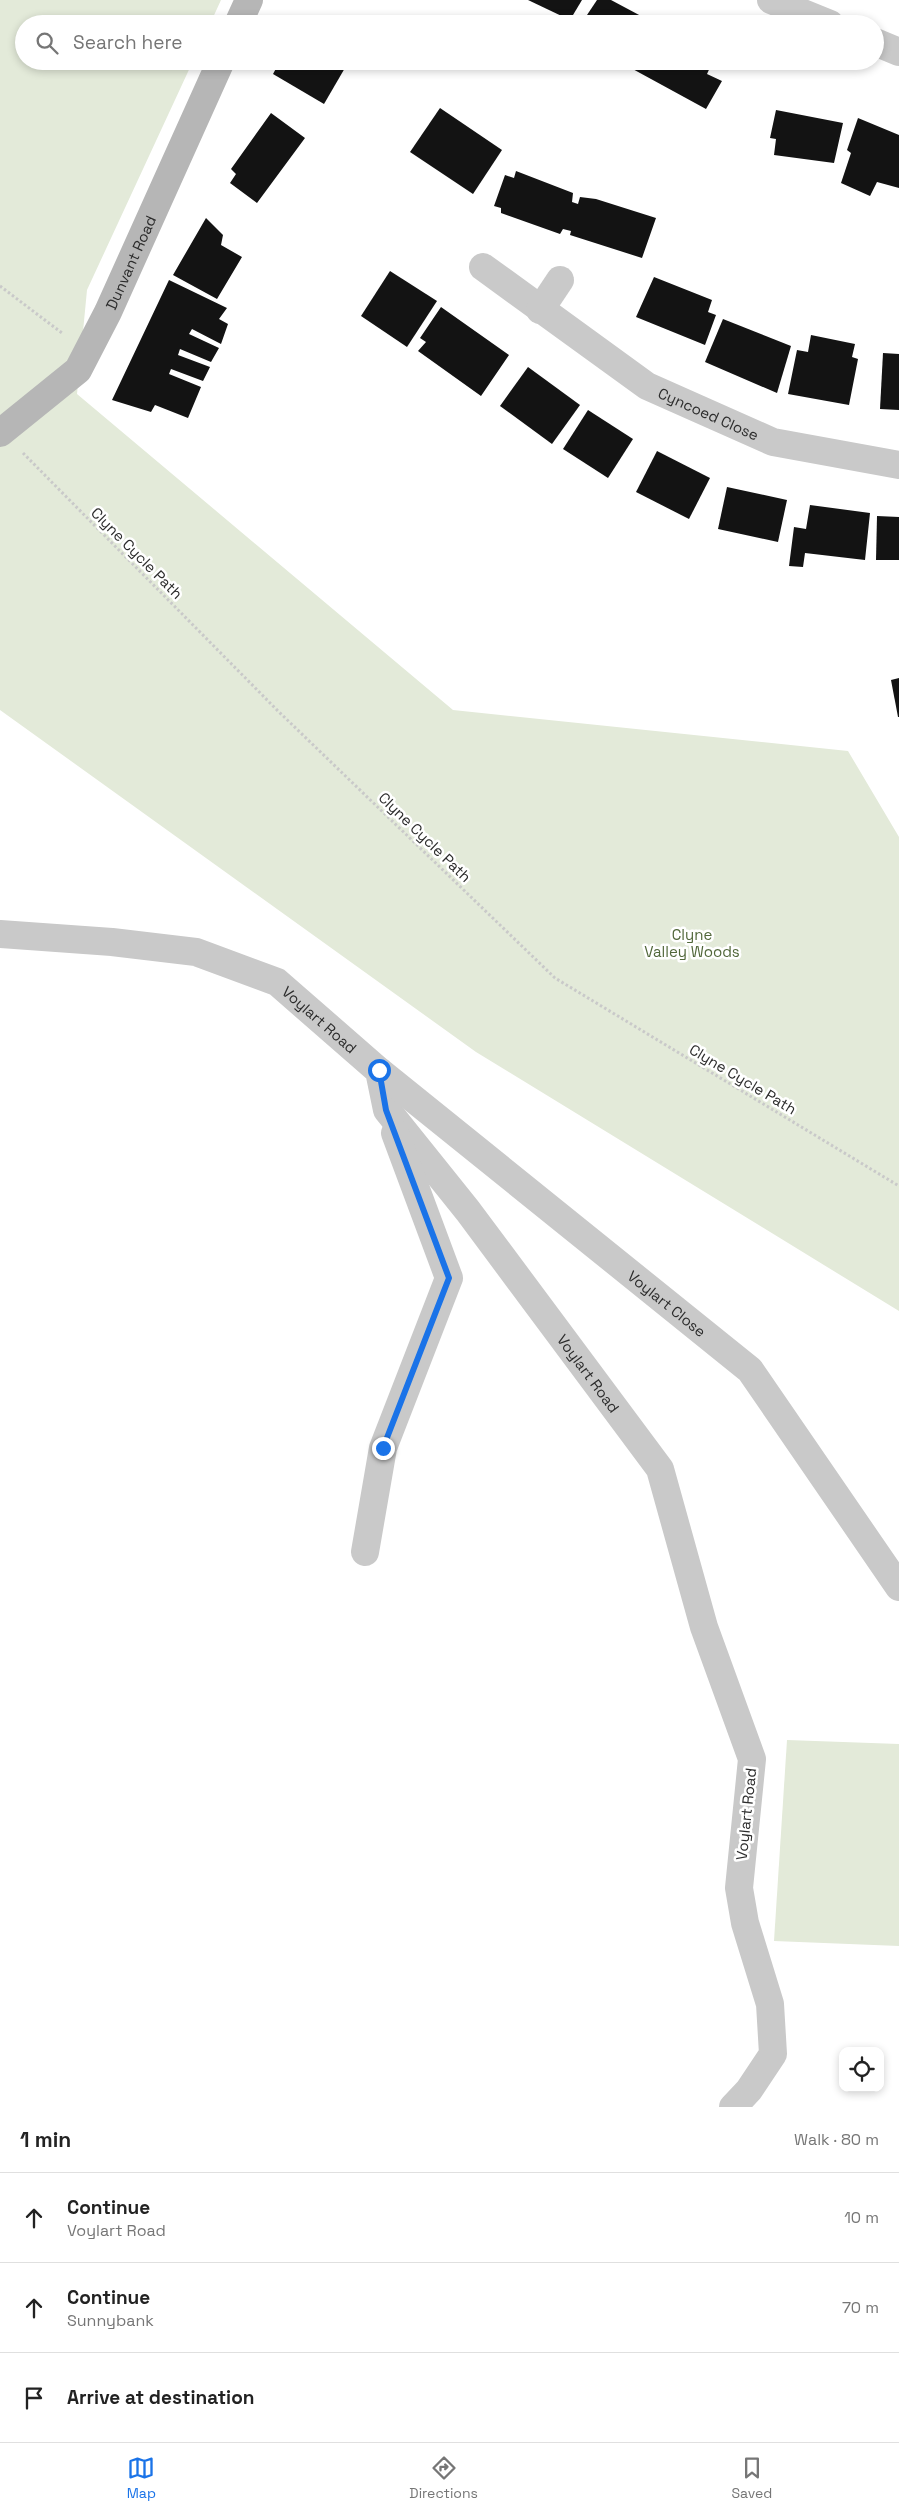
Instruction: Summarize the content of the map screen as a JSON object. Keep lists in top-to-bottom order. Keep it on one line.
{"streets":{"main road":["Dunvant Road"],"street":["Cyncoed Close","Voylart Road","Voylart Close"],"path":["Clyne Cycle Path"]},"crossings":[["Dunvant Road","Clyne Cycle Path"],["Voylart Road","Voylart Close"]],"parks":["Clyne Valley Woods"],"page":{"search":"Search here","heading":["1 min","Walk · 80 m"],"list":[["Continue","Voylart Road","10 m"],["Continue","Sunnybank","70 m"],"Arrive at destination"],"nav":["Map","Directions","Saved"]}}
